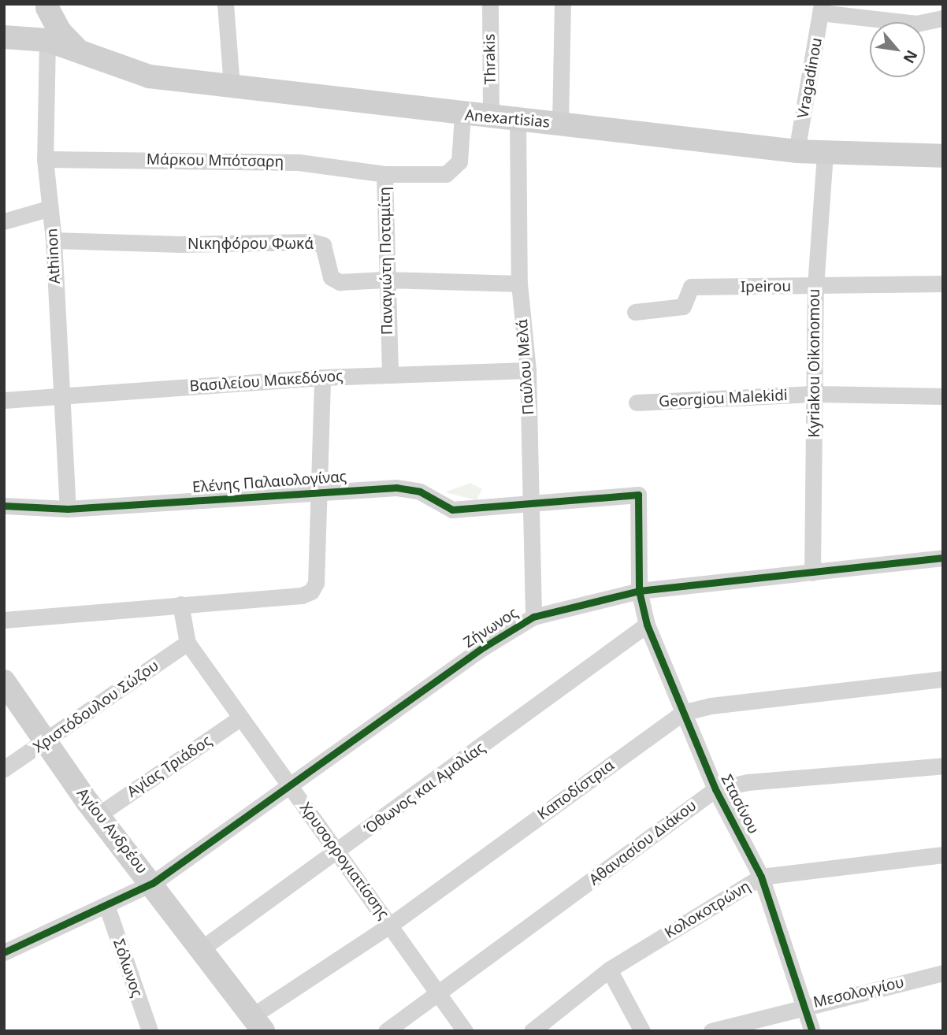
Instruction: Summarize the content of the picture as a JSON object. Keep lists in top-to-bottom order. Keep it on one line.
{"streets":{"street":["Thrakis","Vragadinou","Anexartisias","Μάρκου Μπότσαρη","Νικηφόρου Φωκά","Athinon","Παναγιώτη Ποταμίτη","Ipeirou","Kyriakou Oikonomou","Παύλου Μελά","Βασιλείου Μακεδόνος","Georgiou Malekidi","Ελένης Παλαιολογίνας","Ζήνωνος","Χριστόδουλου Σώζου","Αγίας Τριάδος","Όθωνος και Αμαλίας","Καποδίστρια","Στασίνου","Αγίου Ανδρέου","Αθανασίου Διάκου","Χρυσορρογιατίσσης","Κολοκοτρώνη","Σόλωνος","Μεσολογγίου"]},"crossings":[["Thrakis","Anexartisias"],["Vragadinou","Anexartisias"],["Anexartisias","Athinon"],["Anexartisias","Παναγιώτη Ποταμίτη"],["Anexartisias","Kyriakou Oikonomou"],["Anexartisias","Παύλου Μελά"],["Μάρκου Μπότσαρη","Athinon"],["Μάρκου Μπότσαρη","Παναγιώτη Ποταμίτη"],["Νικηφόρου Φωκά","Athinon"],["Νικηφόρου Φωκά","Παναγιώτη Ποταμίτη"],["Νικηφόρου Φωκά","Παύλου Μελά"],["Athinon","Βασιλείου Μακεδόνος"],["Athinon","Ελένης Παλαιολογίνας"],["Παναγιώτη Ποταμίτη","Βασιλείου Μακεδόνος"],["Ipeirou","Kyriakou Oikonomou"],["Kyriakou Oikonomou","Georgiou Malekidi"],["Kyriakou Oikonomou","Ζήνωνος"],["Παύλου Μελά","Βασιλείου Μακεδόνος"],["Παύλου Μελά","Ελένης Παλαιολογίνας"],["Παύλου Μελά","Ζήνωνος"],["Ελένης Παλαιολογίνας","Στασίνου"],["Ζήνωνος","Στασίνου"],["Ζήνωνος","Αγίου Ανδρέου"],["Ζήνωνος","Χρυσορρογιατίσσης"],["Ζήνωνος","Σόλωνος"],["Χριστόδουλου Σώζου","Αγίου Ανδρέου"],["Χριστόδουλου Σώζου","Χρυσορρογιατίσσης"],["Αγίας Τριάδος","Αγίου Ανδρέου"],["Αγίας Τριάδος","Χρυσορρογιατίσσης"],["Όθωνος και Αμαλίας","Στασίνου"],["Όθωνος και Αμαλίας","Αγίου Ανδρέου"],["Όθωνος και Αμαλίας","Χρυσορρογιατίσσης"],["Καποδίστρια","Στασίνου"],["Καποδίστρια","Αγίου Ανδρέου"],["Καποδίστρια","Χρυσορρογιατίσσης"],["Στασίνου","Αθανασίου Διάκου"],["Στασίνου","Κολοκοτρώνη"],["Στασίνου","Μεσολογγίου"],["Αθανασίου Διάκου","Χρυσορρογιατίσσης"]],"north":"bottom right"}
